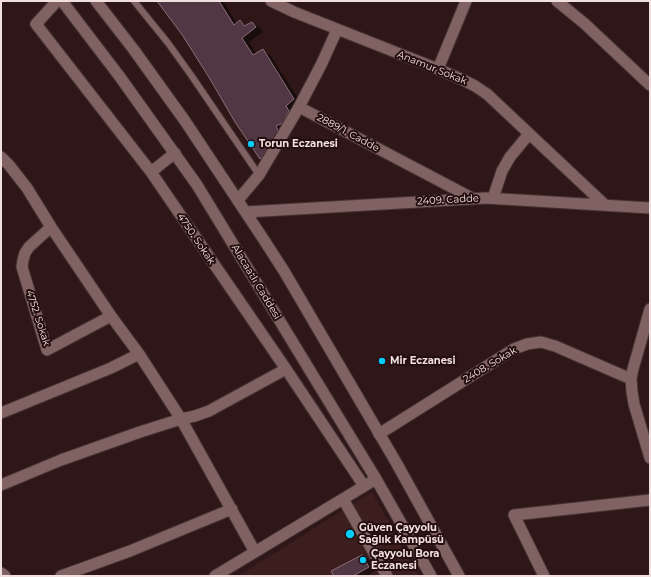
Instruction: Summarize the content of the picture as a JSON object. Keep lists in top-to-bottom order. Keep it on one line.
{"streets":{"street":["Anamur Sokak","2889/1. Cadde","2409. Cadde","4750. Sokak","Alacaatlı Caddesi","4752. Sokak","2408. Sokak"]},"crossings":[["Anamur Sokak","2409. Cadde"],["2889/1. Cadde","2409. Cadde"]],"places":["Torun Eczanesi","Mir Eczanesi","Güven Çayyolu Sağlık Kampüsü","Çayyolu Bora Eczanesi"]}
